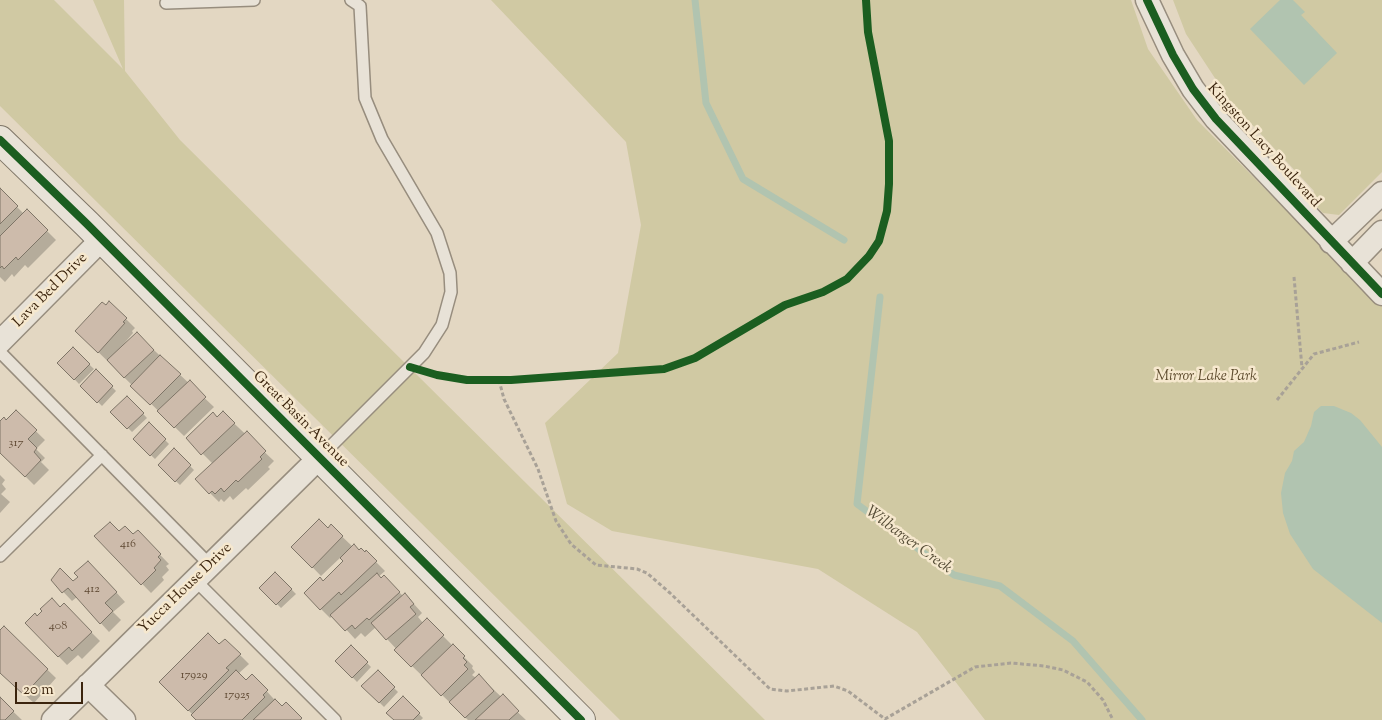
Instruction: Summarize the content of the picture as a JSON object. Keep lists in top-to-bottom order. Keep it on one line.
{"streets":{"street":["Kingston Lacy Boulevard","Lava Bed Drive","Great Basin Avenue","Yucca House Drive"]},"crossings":[["Lava Bed Drive","Great Basin Avenue"],["Great Basin Avenue","Yucca House Drive"]],"water":["Wilbarger Creek"],"parks":["Mirror Lake Park"],"house_numbers":["317","416","412","408","17929","17925"],"scale_bar":"20 m"}
